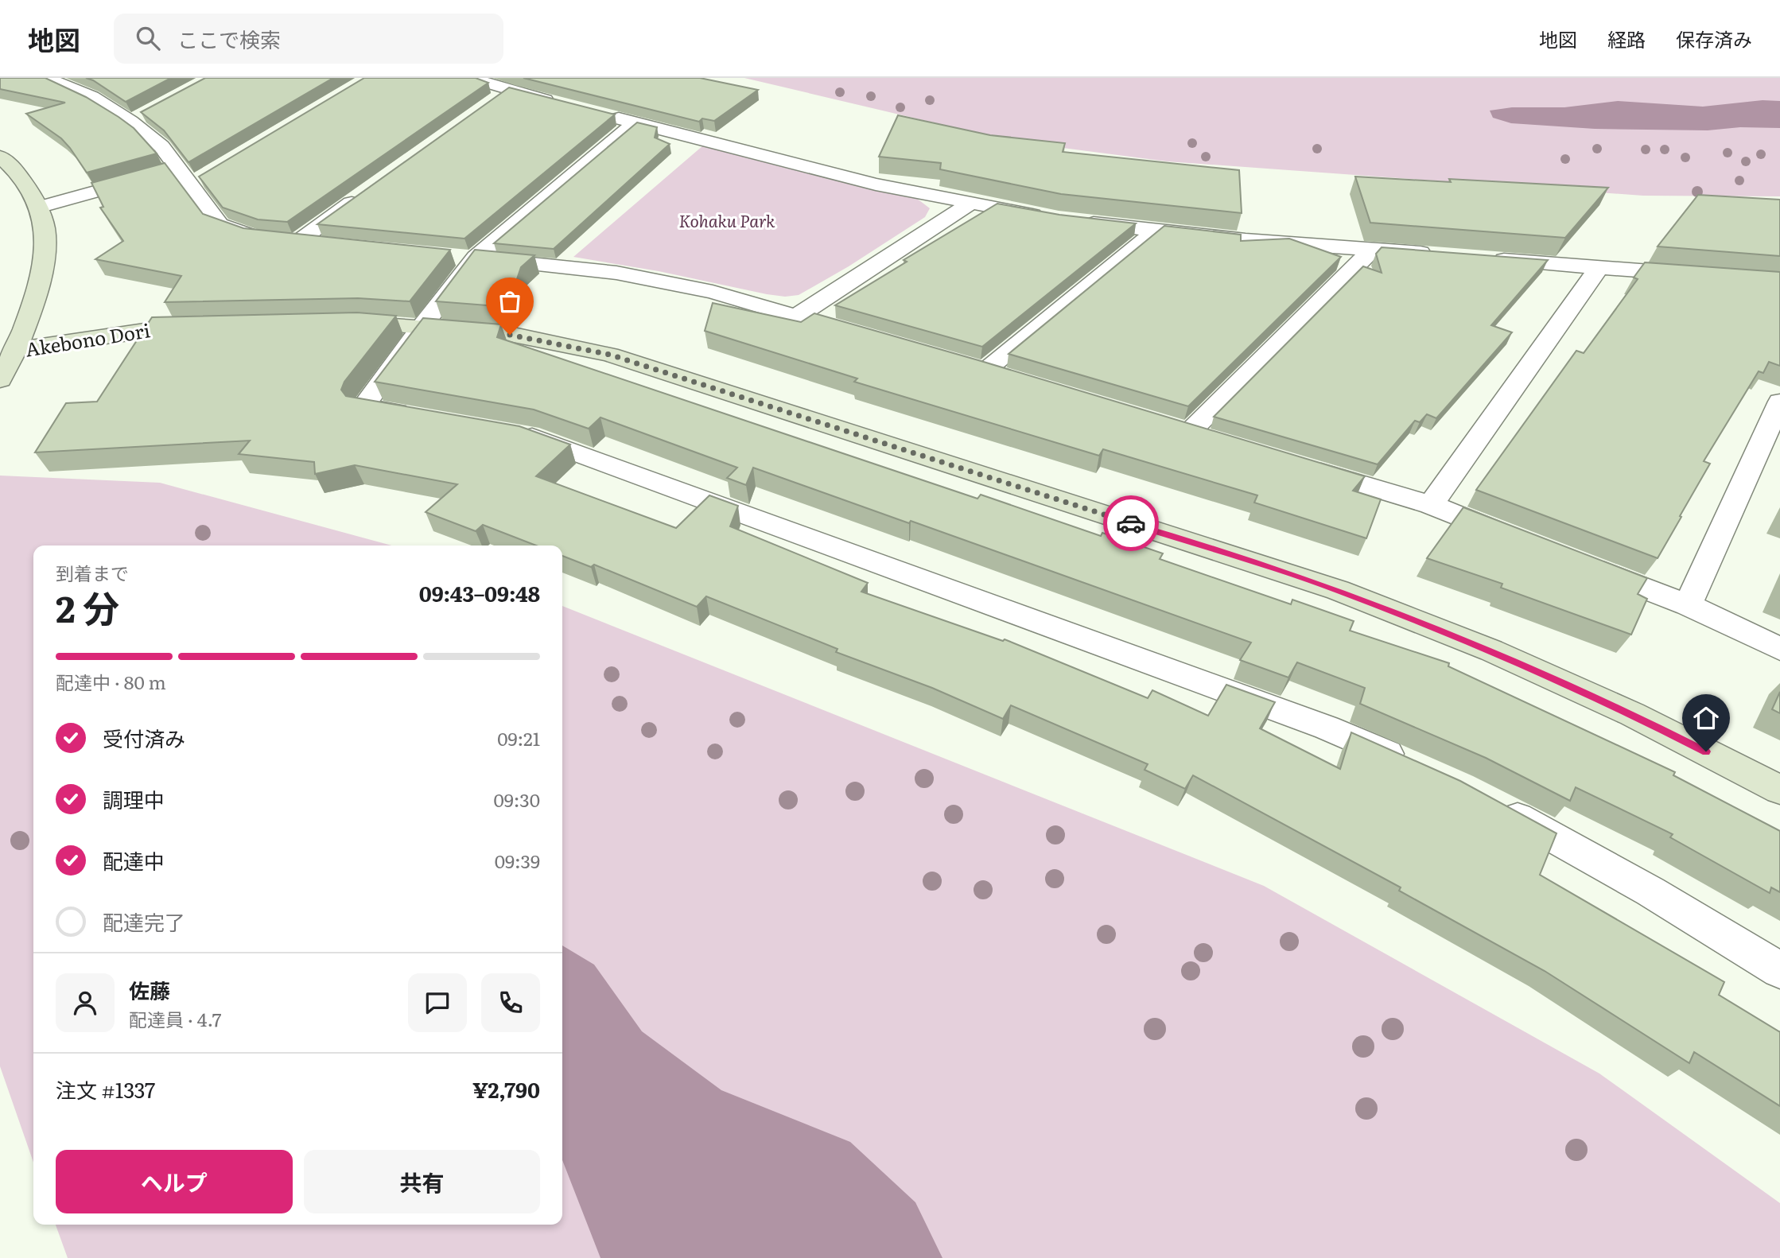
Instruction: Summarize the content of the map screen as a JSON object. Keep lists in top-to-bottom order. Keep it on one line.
{"streets":{"street":["Akebono Dori"]},"parks":["Kohaku Park"],"page":{"header":"地図","search":"ここで検索","nav":["地図","経路","保存済み"],"heading":["2 分","到着まで","09:43–09:48"],"panel":["佐藤","配達員 · 4.7","注文 #1337","¥2,790"],"bar":"配達中 · 80 m","list":[["受付済み","09:21"],["調理中","09:30"],["配達中","09:39"],"配達完了"],"buttons":["ヘルプ","共有"]}}
